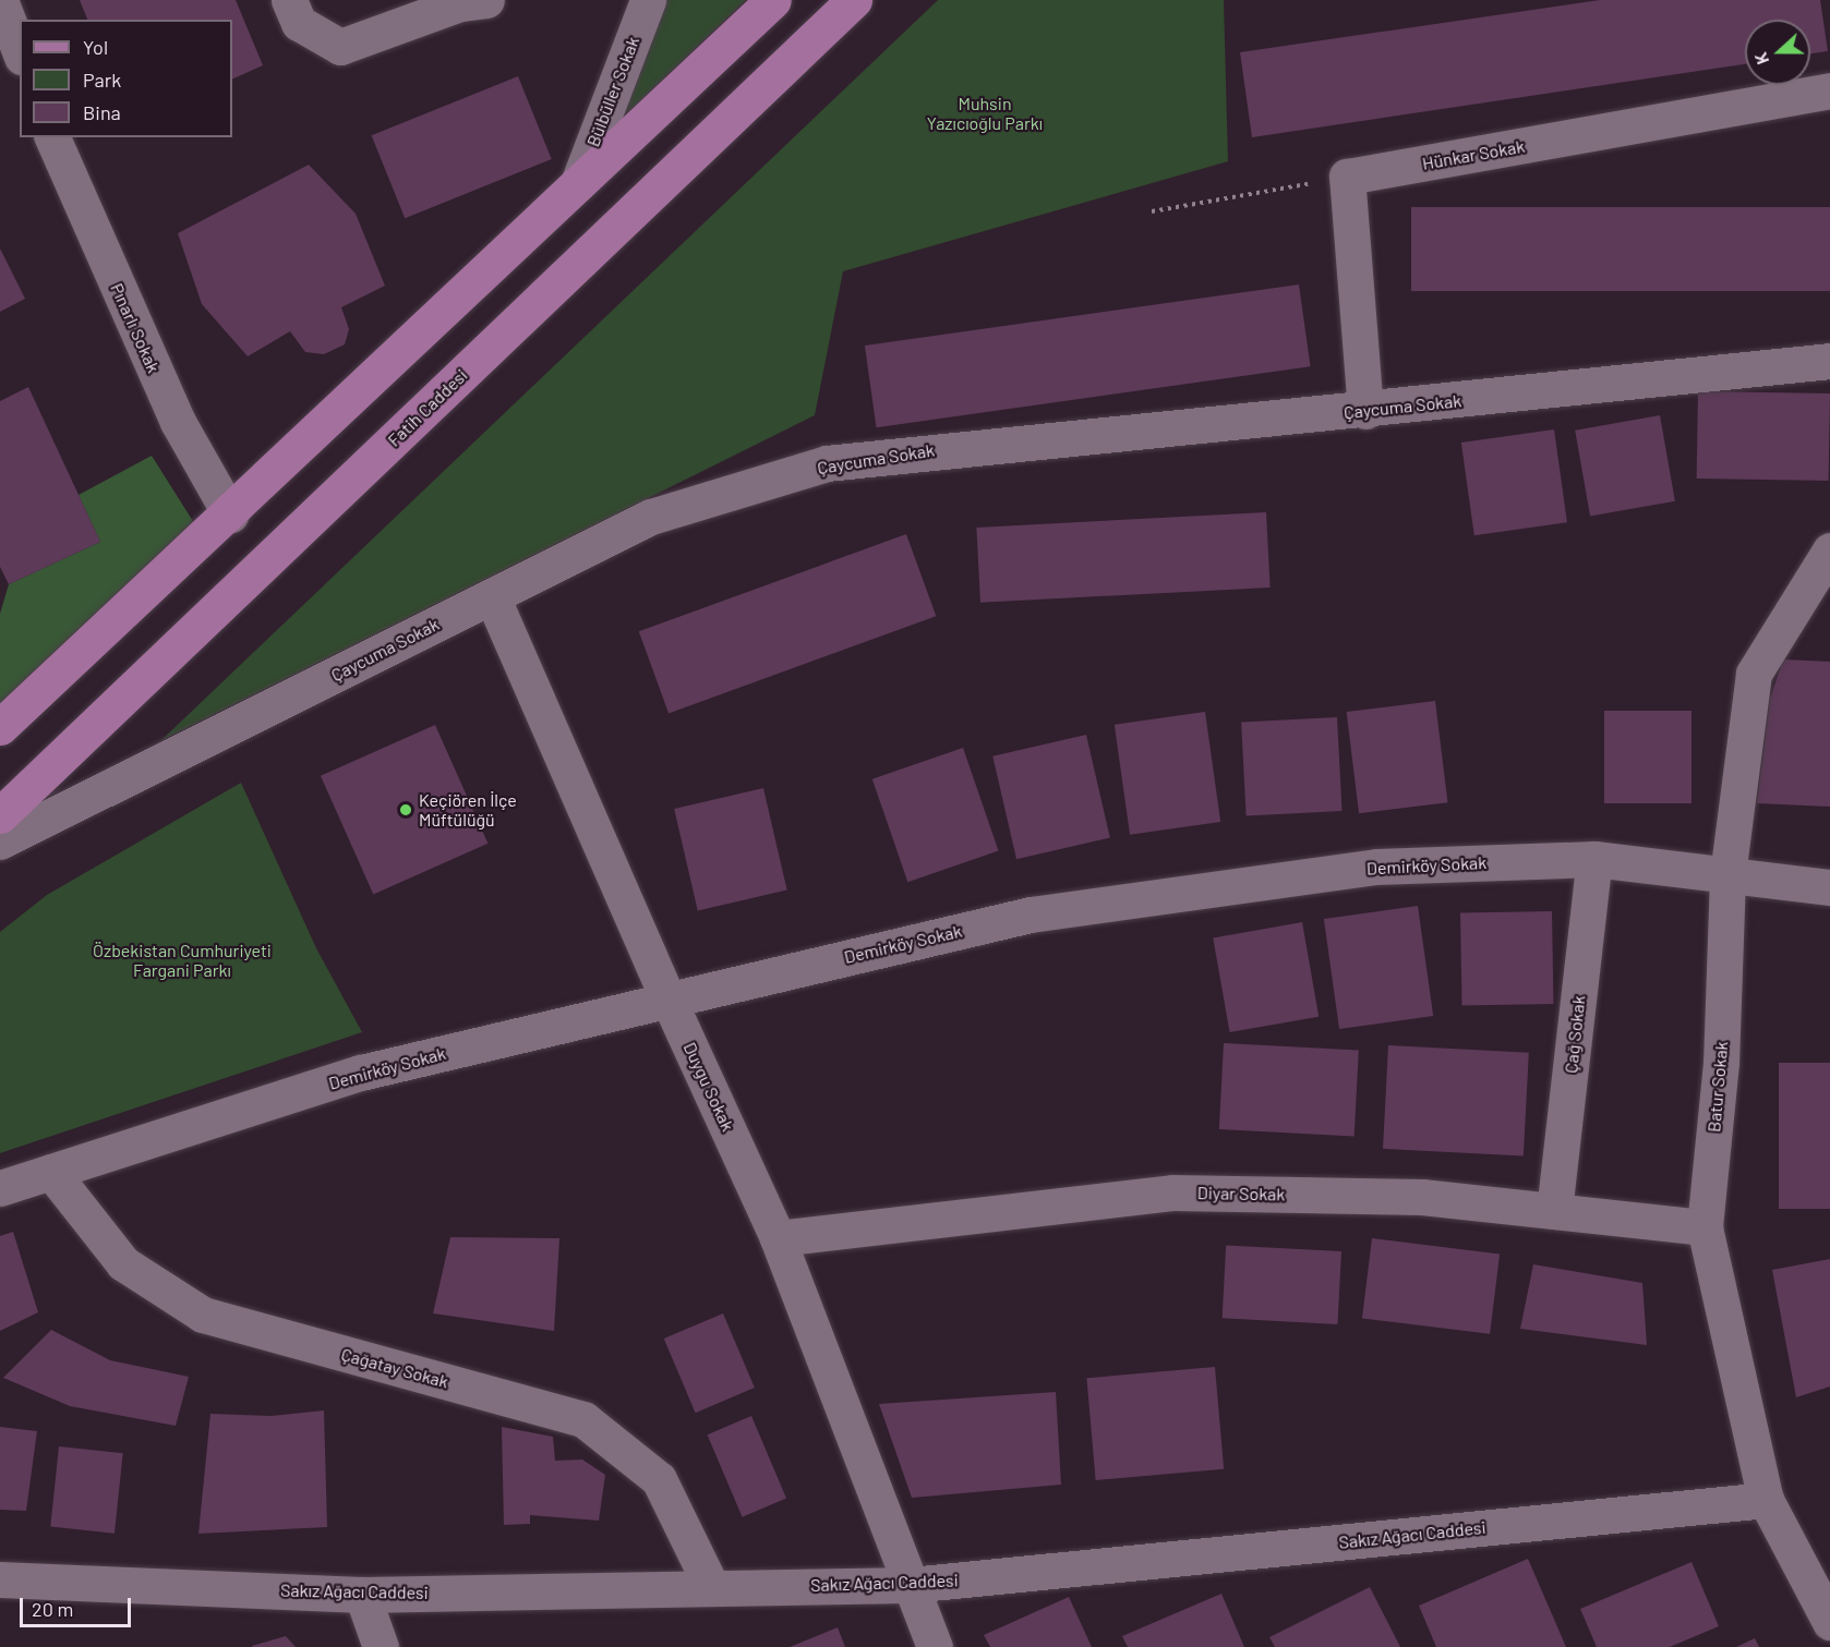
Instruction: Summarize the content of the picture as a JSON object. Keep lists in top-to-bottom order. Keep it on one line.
{"streets":{"main road":["Fatih Caddesi"],"street":["Bülbüller Sokak","Hünkar Sokak","Pınarlı Sokak","Çaycuma Sokak","Demirköy Sokak","Çağ Sokak","Duygu Sokak","Batur Sokak","Diyar Sokak","Çağatay Sokak","Sakız Ağacı Caddesi"]},"crossings":[["Çaycuma Sokak","Duygu Sokak"],["Demirköy Sokak","Çağ Sokak"],["Demirköy Sokak","Duygu Sokak"],["Demirköy Sokak","Batur Sokak"],["Demirköy Sokak","Çağatay Sokak"],["Çağ Sokak","Diyar Sokak"],["Duygu Sokak","Diyar Sokak"],["Duygu Sokak","Sakız Ağacı Caddesi"],["Batur Sokak","Diyar Sokak"],["Batur Sokak","Sakız Ağacı Caddesi"],["Çağatay Sokak","Sakız Ağacı Caddesi"]],"parks":["Muhsin Yazıcıoğlu Parkı","Özbekistan Cumhuriyeti Fargani Parkı"],"places":["Keçiören İlçe Müftülüğü"],"legend":["Yol","Park","Bina"],"scale_bar":"20 m","north":"left"}
